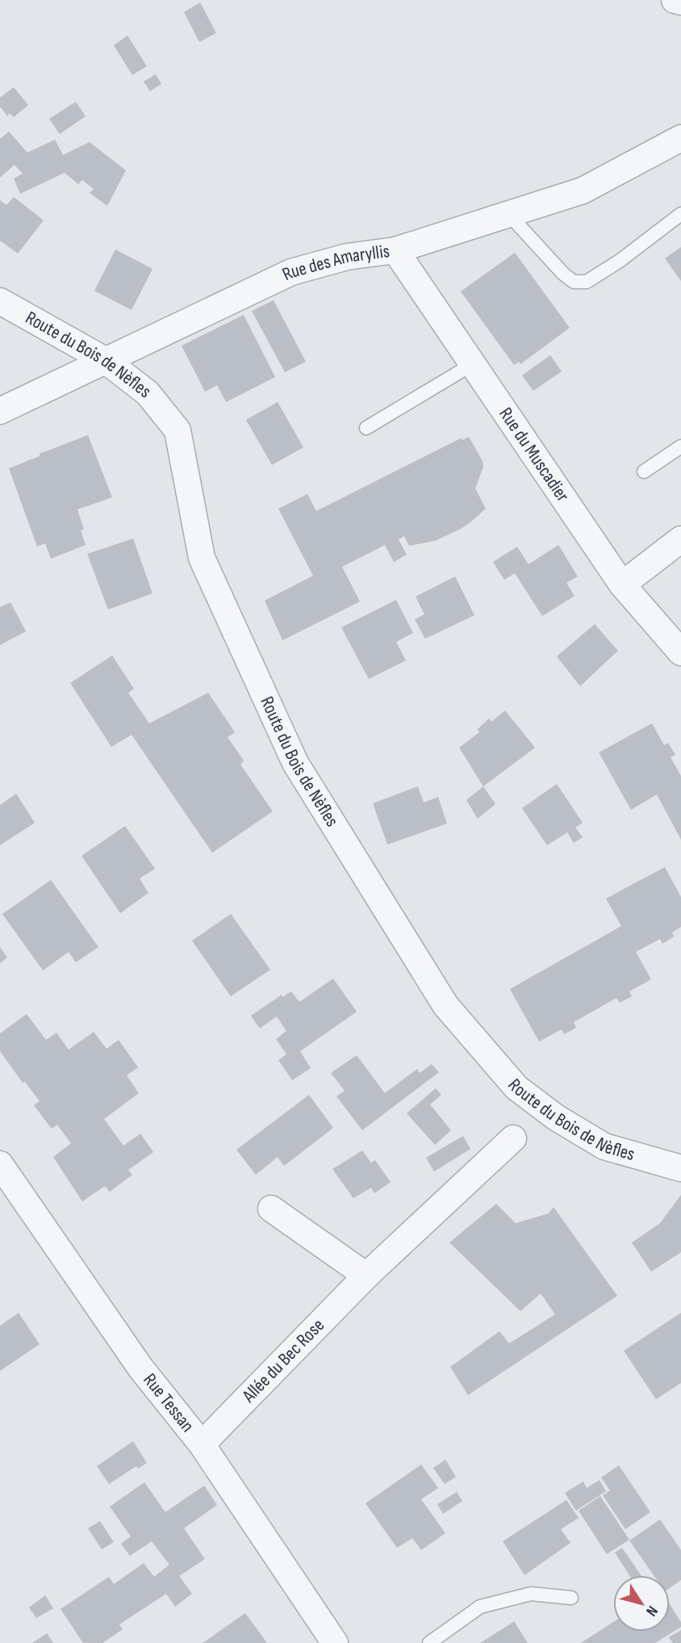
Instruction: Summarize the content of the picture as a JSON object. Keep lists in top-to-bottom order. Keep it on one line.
{"streets":{"street":["Rue des Amaryllis","Route du Bois de Nèfles","Rue du Muscadier","Allée du Bec Rose","Rue Tessan"]},"crossings":[["Rue des Amaryllis","Route du Bois de Nèfles"],["Rue des Amaryllis","Rue du Muscadier"],["Allée du Bec Rose","Rue Tessan"]],"north":"bottom right"}
